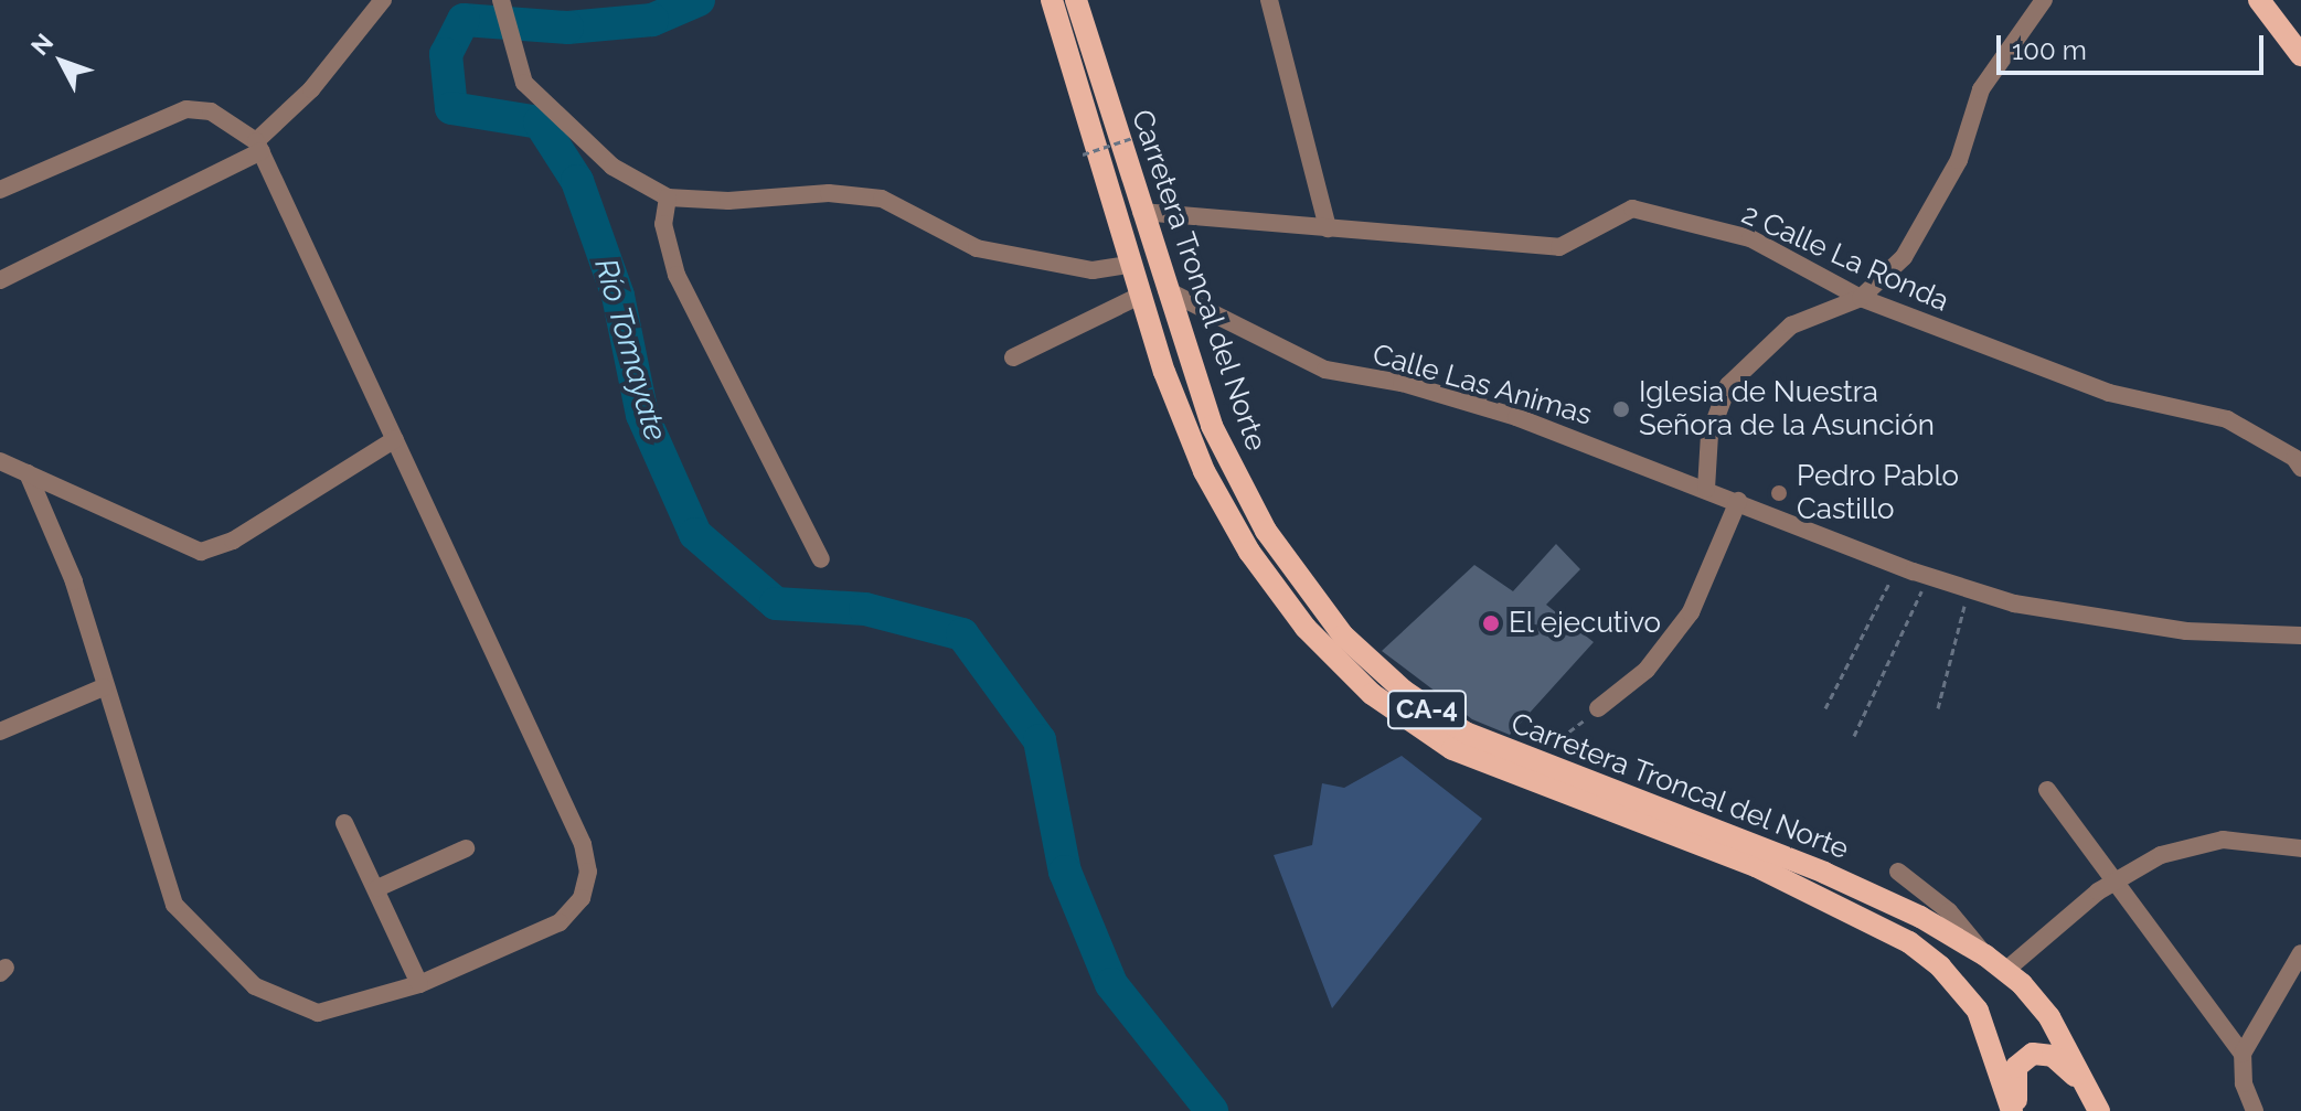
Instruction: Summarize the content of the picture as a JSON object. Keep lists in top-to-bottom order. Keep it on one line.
{"streets":{"main road":["Carretera Troncal del Norte","CA-4"],"street":["2 Calle La Ronda","Calle Las Animas"]},"crossings":[["2 Calle La Ronda","Carretera Troncal del Norte"],["Carretera Troncal del Norte","Calle Las Animas"]],"water":["Río Tomayate"],"places":["Iglesia de Nuestra Señora de la Asunción","Pedro Pablo Castillo","El ejecutivo"],"scale_bar":"100 m","north":"top left"}
